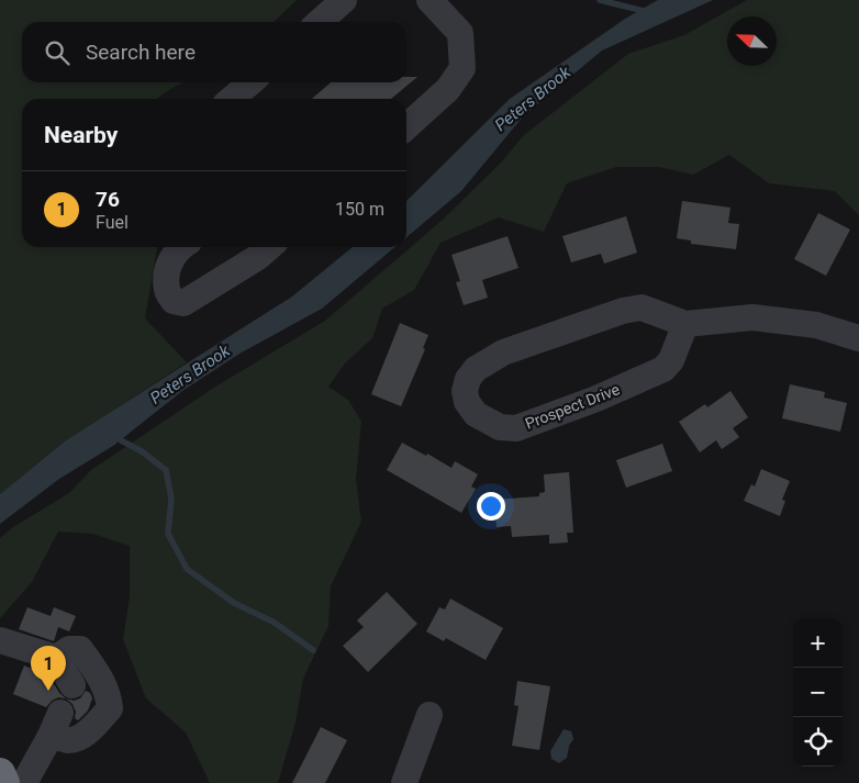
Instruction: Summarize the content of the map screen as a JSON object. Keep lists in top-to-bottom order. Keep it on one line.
{"streets":{"street":["Prospect Drive"]},"water":["Peters Brook"],"north":"top left","page":{"search":"Search here","heading":"Nearby","list":[{"mark":"1","name":"76","note":"Fuel","value":"150 m"}],"map_buttons":["+","−"],"pins":"1"}}
